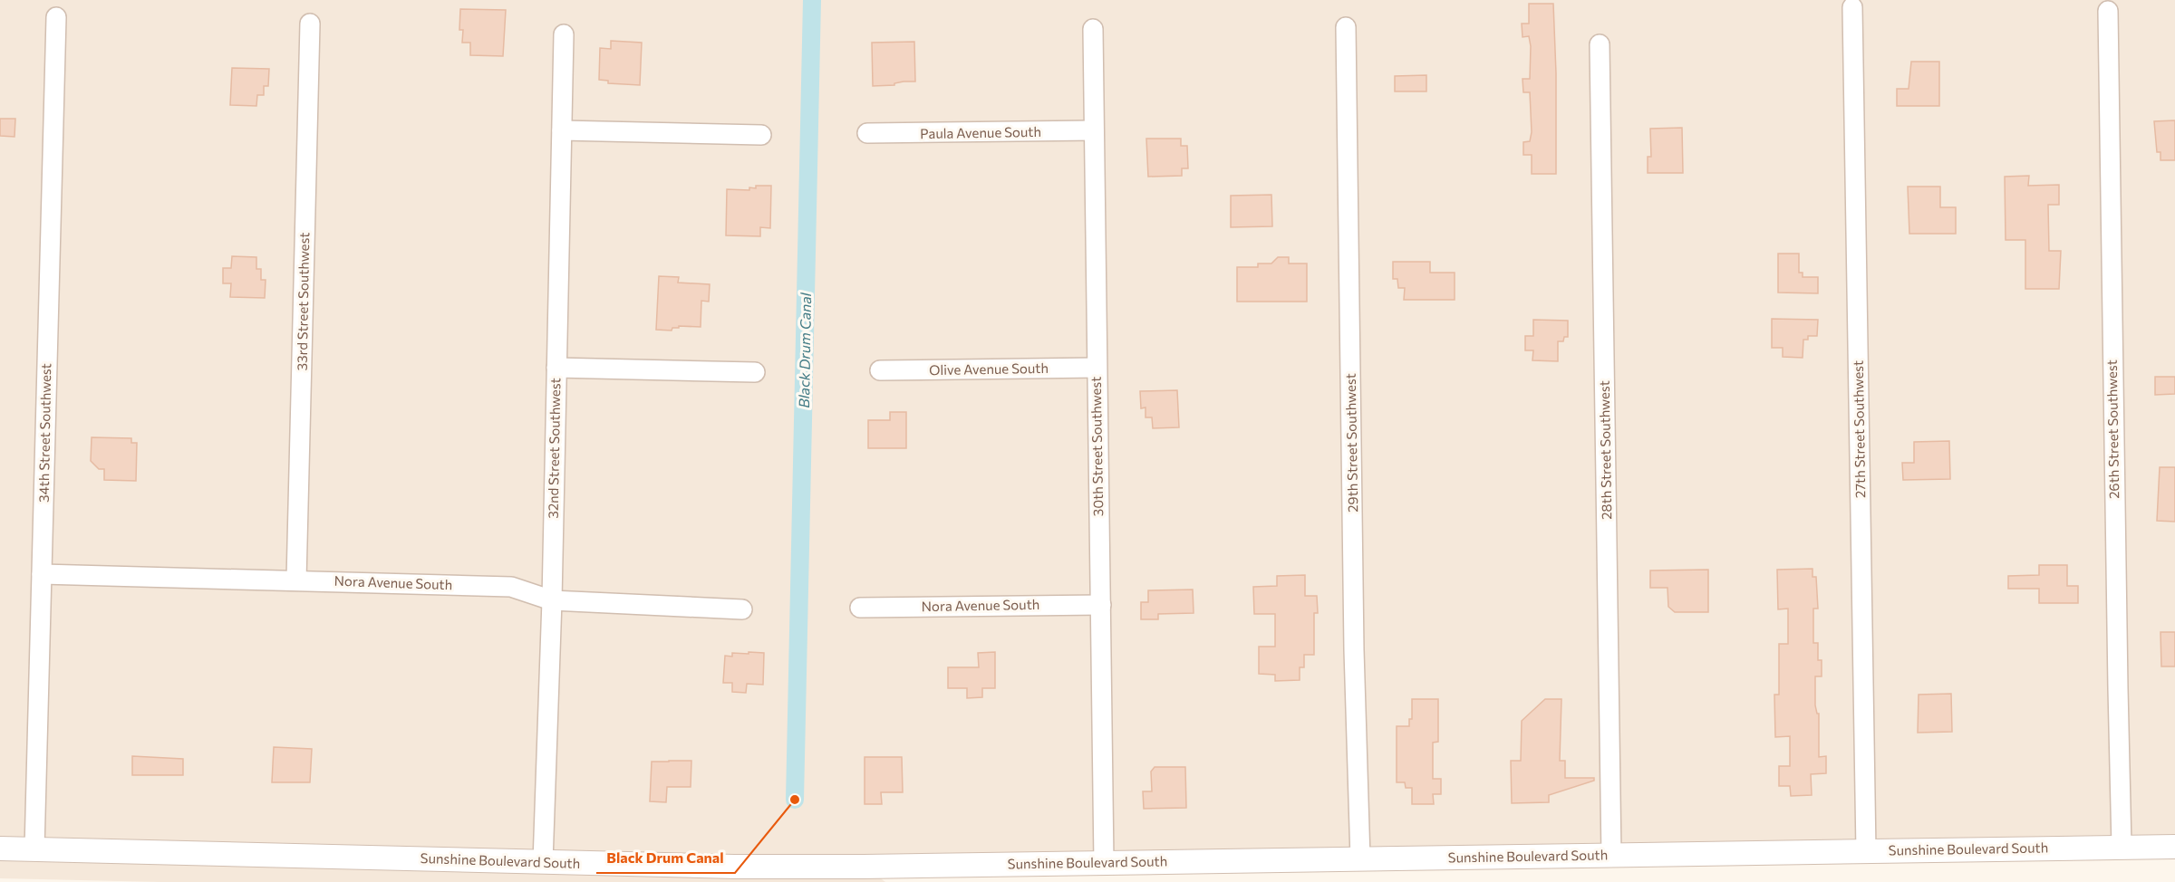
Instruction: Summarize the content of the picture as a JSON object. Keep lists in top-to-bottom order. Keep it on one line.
{"streets":{"street":["Paula Avenue South","33rd Street Southwest","Olive Avenue South","27th Street Southwest","26th Street Southwest","34th Street Southwest","29th Street Southwest","30th Street Southwest","32nd Street Southwest","28th Street Southwest","Nora Avenue South","Sunshine Boulevard South"]},"crossings":[["Paula Avenue South","30th Street Southwest"],["33rd Street Southwest","Nora Avenue South"],["Olive Avenue South","30th Street Southwest"],["27th Street Southwest","Sunshine Boulevard South"],["26th Street Southwest","Sunshine Boulevard South"],["34th Street Southwest","Nora Avenue South"],["34th Street Southwest","Sunshine Boulevard South"],["29th Street Southwest","Sunshine Boulevard South"],["30th Street Southwest","Nora Avenue South"],["30th Street Southwest","Sunshine Boulevard South"],["32nd Street Southwest","Nora Avenue South"],["32nd Street Southwest","Sunshine Boulevard South"],["28th Street Southwest","Sunshine Boulevard South"]],"water":["Black Drum Canal"],"places":["Black Drum Canal"]}
